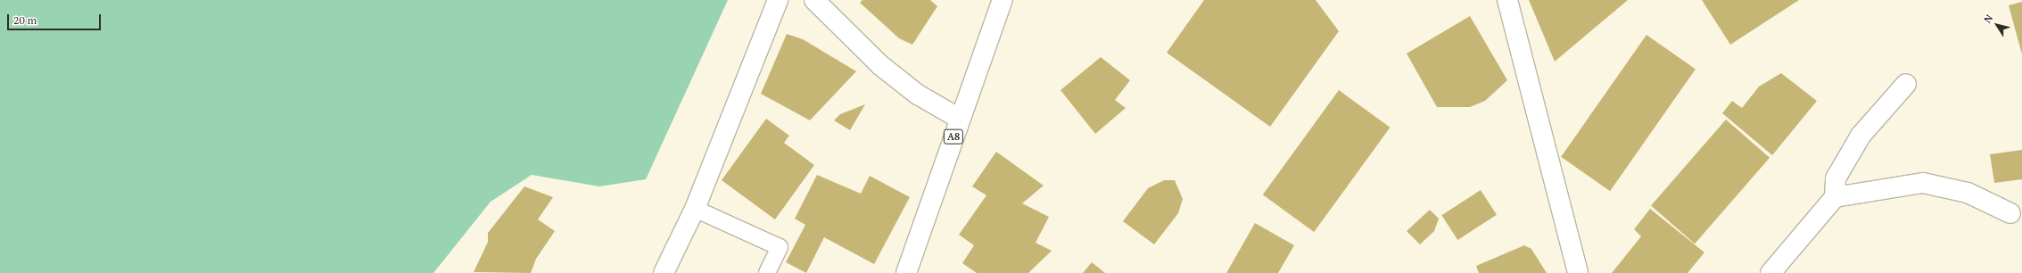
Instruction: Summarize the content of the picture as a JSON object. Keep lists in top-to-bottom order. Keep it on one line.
{"streets":{"main road":["A8"]},"scale_bar":"20 m","north":"top left"}
